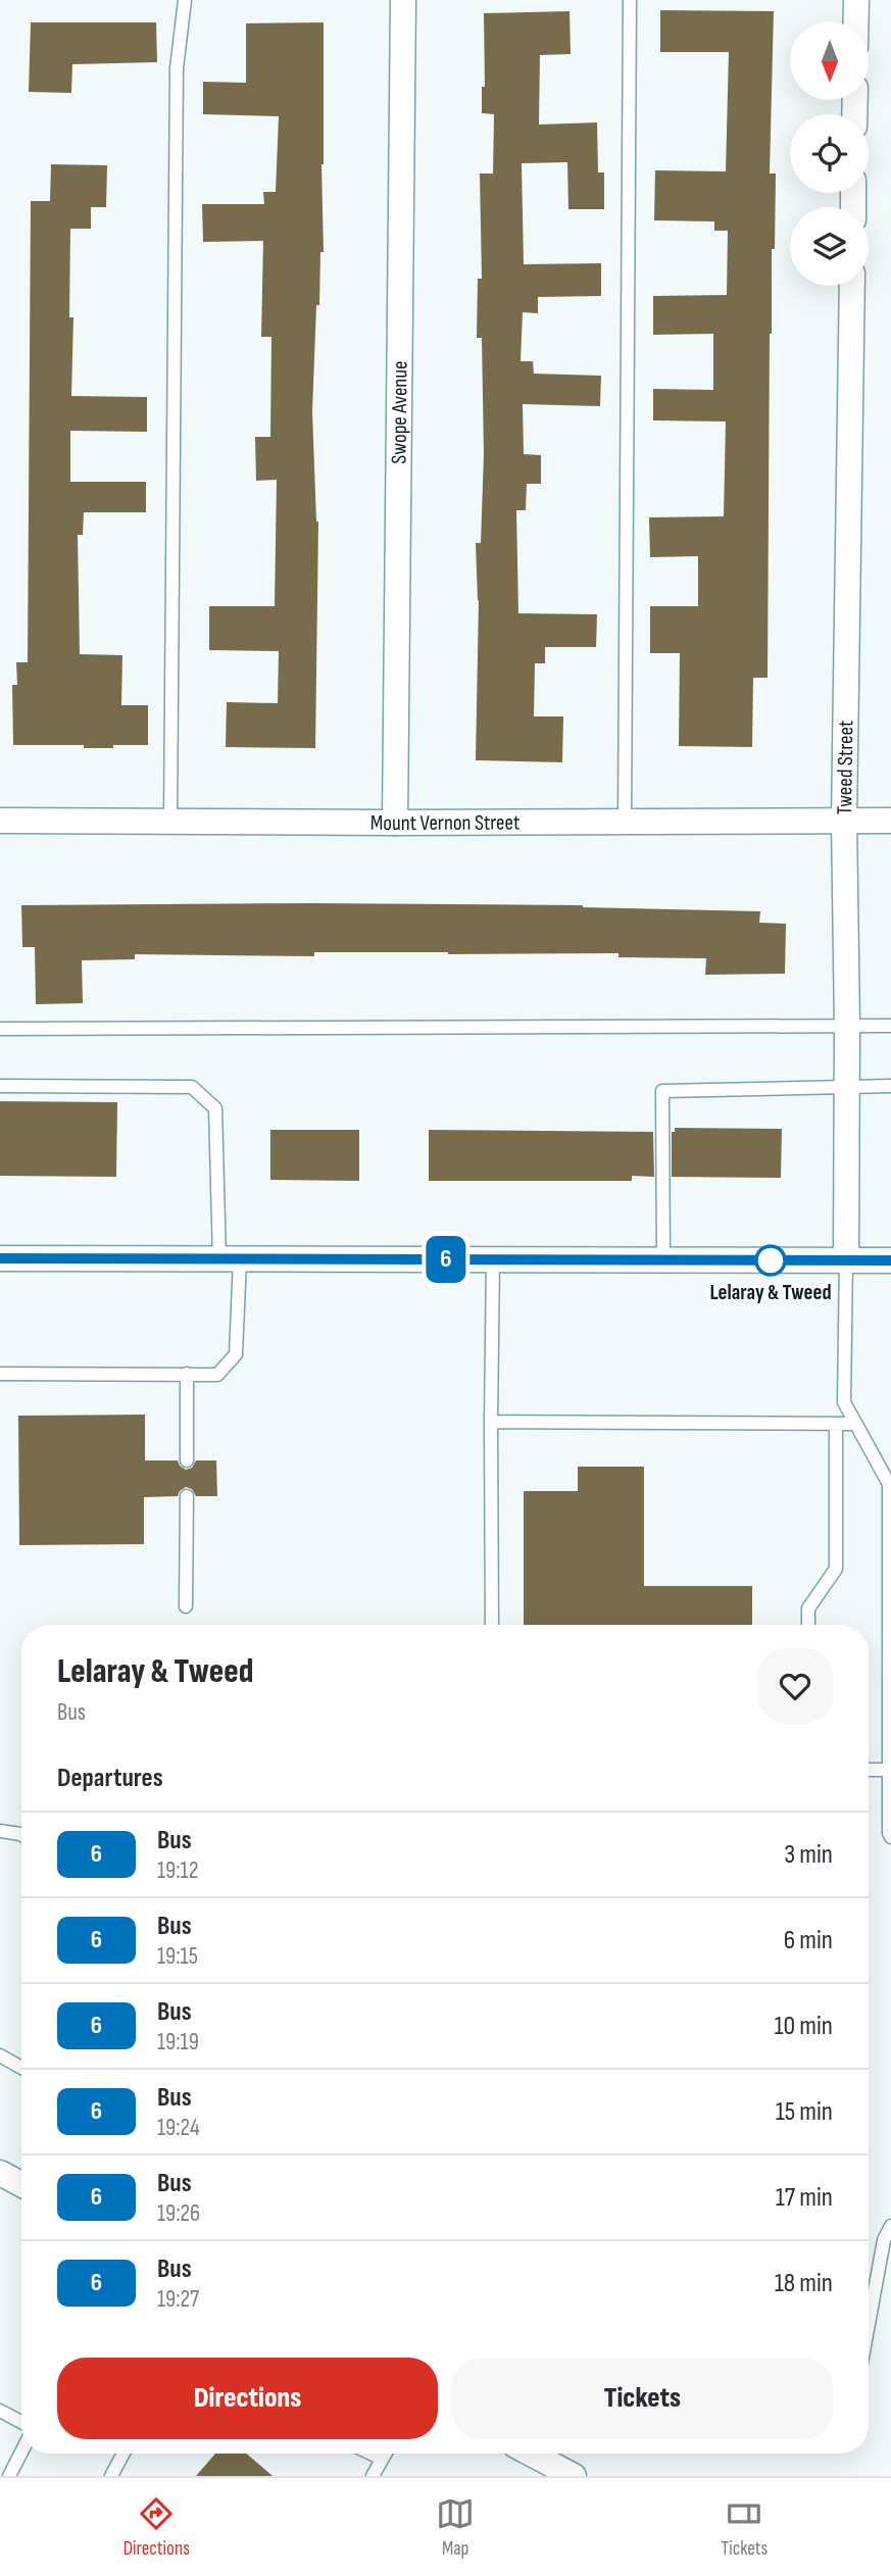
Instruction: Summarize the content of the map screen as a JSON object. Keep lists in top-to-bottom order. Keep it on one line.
{"streets":{"street":["Swope Avenue","Tweed Street","Mount Vernon Street"]},"crossings":[["Swope Avenue","Mount Vernon Street"],["Tweed Street","Mount Vernon Street"]],"places":["Lelaray & Tweed"],"lines":["bus line 6"],"north":"bottom","page":{"on_map":"6","heading":[["Lelaray & Tweed","Bus"],"Departures"],"list":[{"mark":"6","name":"Bus","note":"19:12","value":"3 min"},{"mark":"6","name":"Bus","note":"19:15","value":"6 min"},{"mark":"6","name":"Bus","note":"19:19","value":"10 min"},{"mark":"6","name":"Bus","note":"19:24","value":"15 min"},{"mark":"6","name":"Bus","note":"19:26","value":"17 min"},{"mark":"6","name":"Bus","note":"19:27","value":"18 min"}],"buttons":["Directions","Tickets"],"tabs":["Directions","Map","Tickets"]}}
